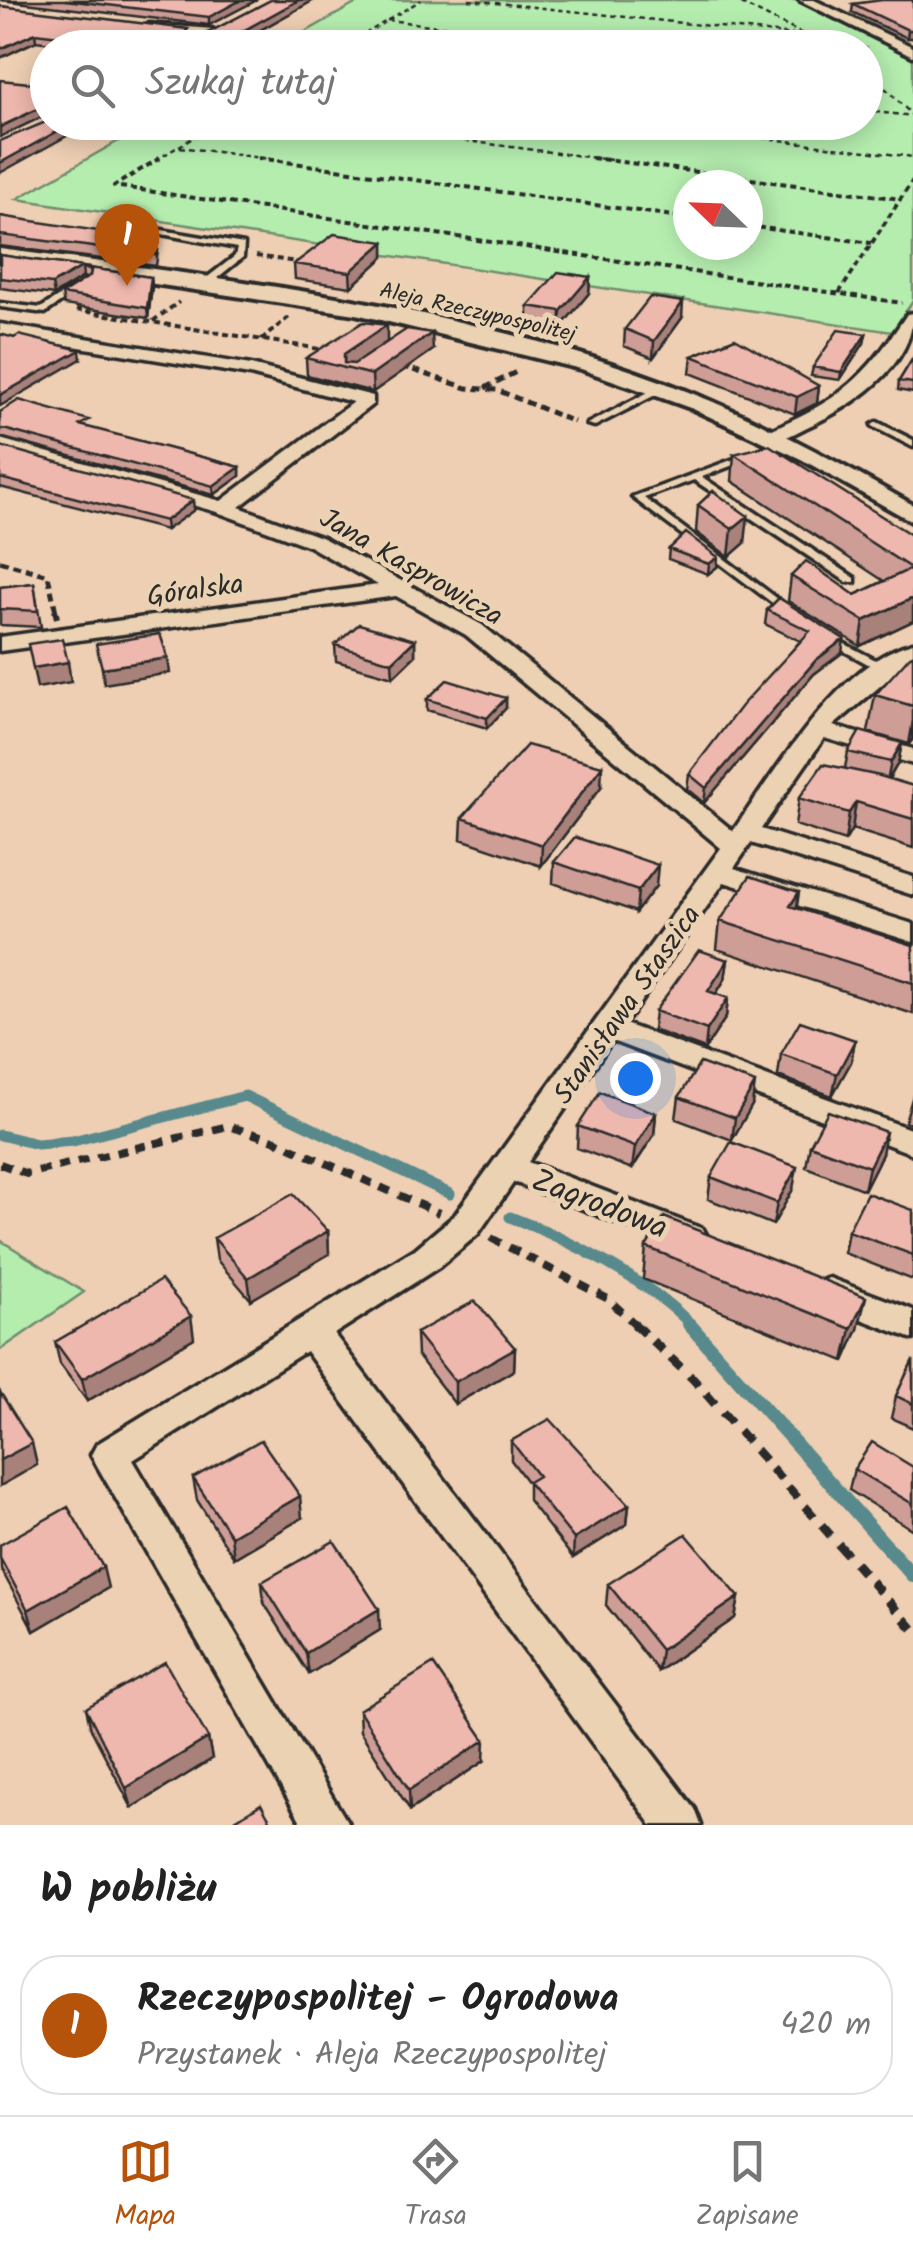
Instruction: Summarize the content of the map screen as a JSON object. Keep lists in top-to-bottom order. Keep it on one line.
{"streets":{"street":["Aleja Rzeczypospolitej","Jana Kasprowicza","Góralska","Stanisława Staszica","Zagrodowa"]},"crossings":[["Jana Kasprowicza","Góralska"],["Jana Kasprowicza","Stanisława Staszica"],["Stanisława Staszica","Zagrodowa"]],"north":"top left","page":{"search":"Szukaj tutaj","pins":"1","heading":"W pobliżu","list":[{"mark":"1","name":"Rzeczypospolitej - Ogrodowa","note":"Przystanek · Aleja Rzeczypospolitej","value":"420 m"}],"nav":["Mapa","Trasa","Zapisane"]}}
